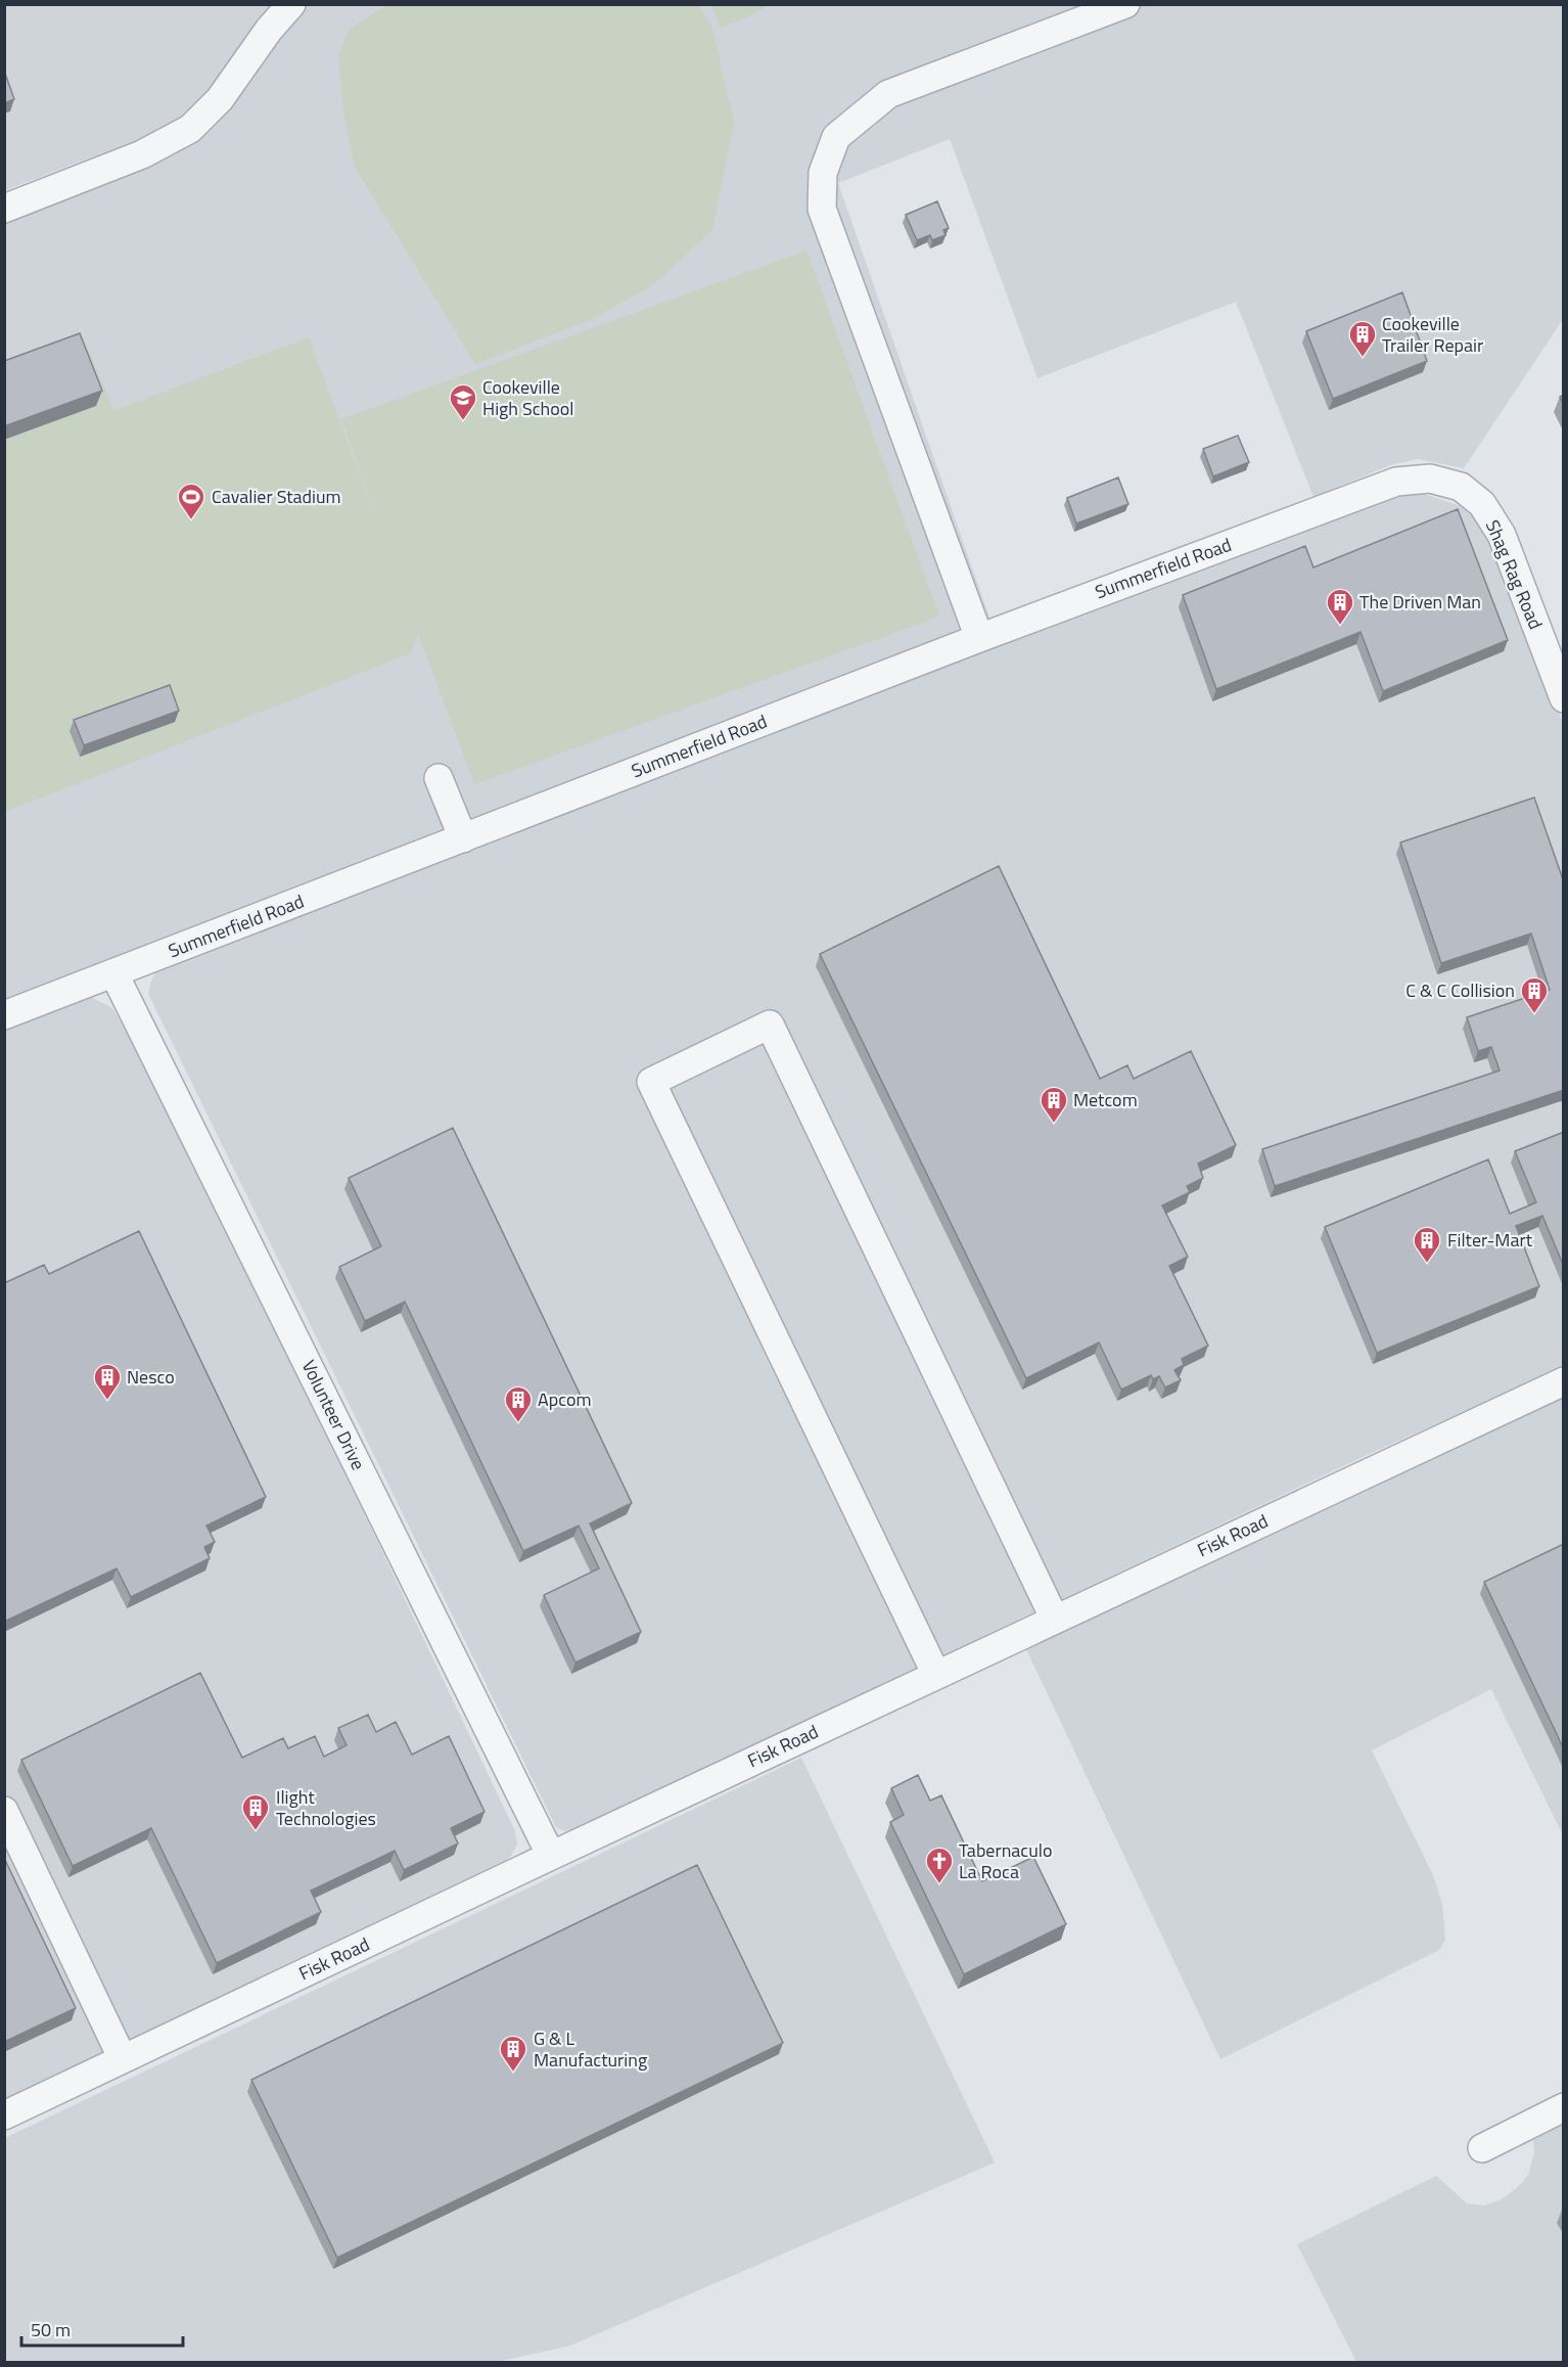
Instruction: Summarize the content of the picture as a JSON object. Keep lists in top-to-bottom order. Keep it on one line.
{"streets":{"street":["Summerfield Road","Shag Rag Road","Volunteer Drive","Fisk Road"]},"crossings":[["Summerfield Road","Shag Rag Road"],["Summerfield Road","Volunteer Drive"],["Volunteer Drive","Fisk Road"]],"places":{"building":["Cookeville Trailer Repair","The Driven Man","C & C Collision","Metcom","Filter-Mart","Nesco","Apcom","Ilight Technologies","G & L Manufacturing"],"school or university":["Cookeville High School"],"sports":["Cavalier Stadium"],"church":["Tabernaculo La Roca"]},"scale_bar":"50 m"}
